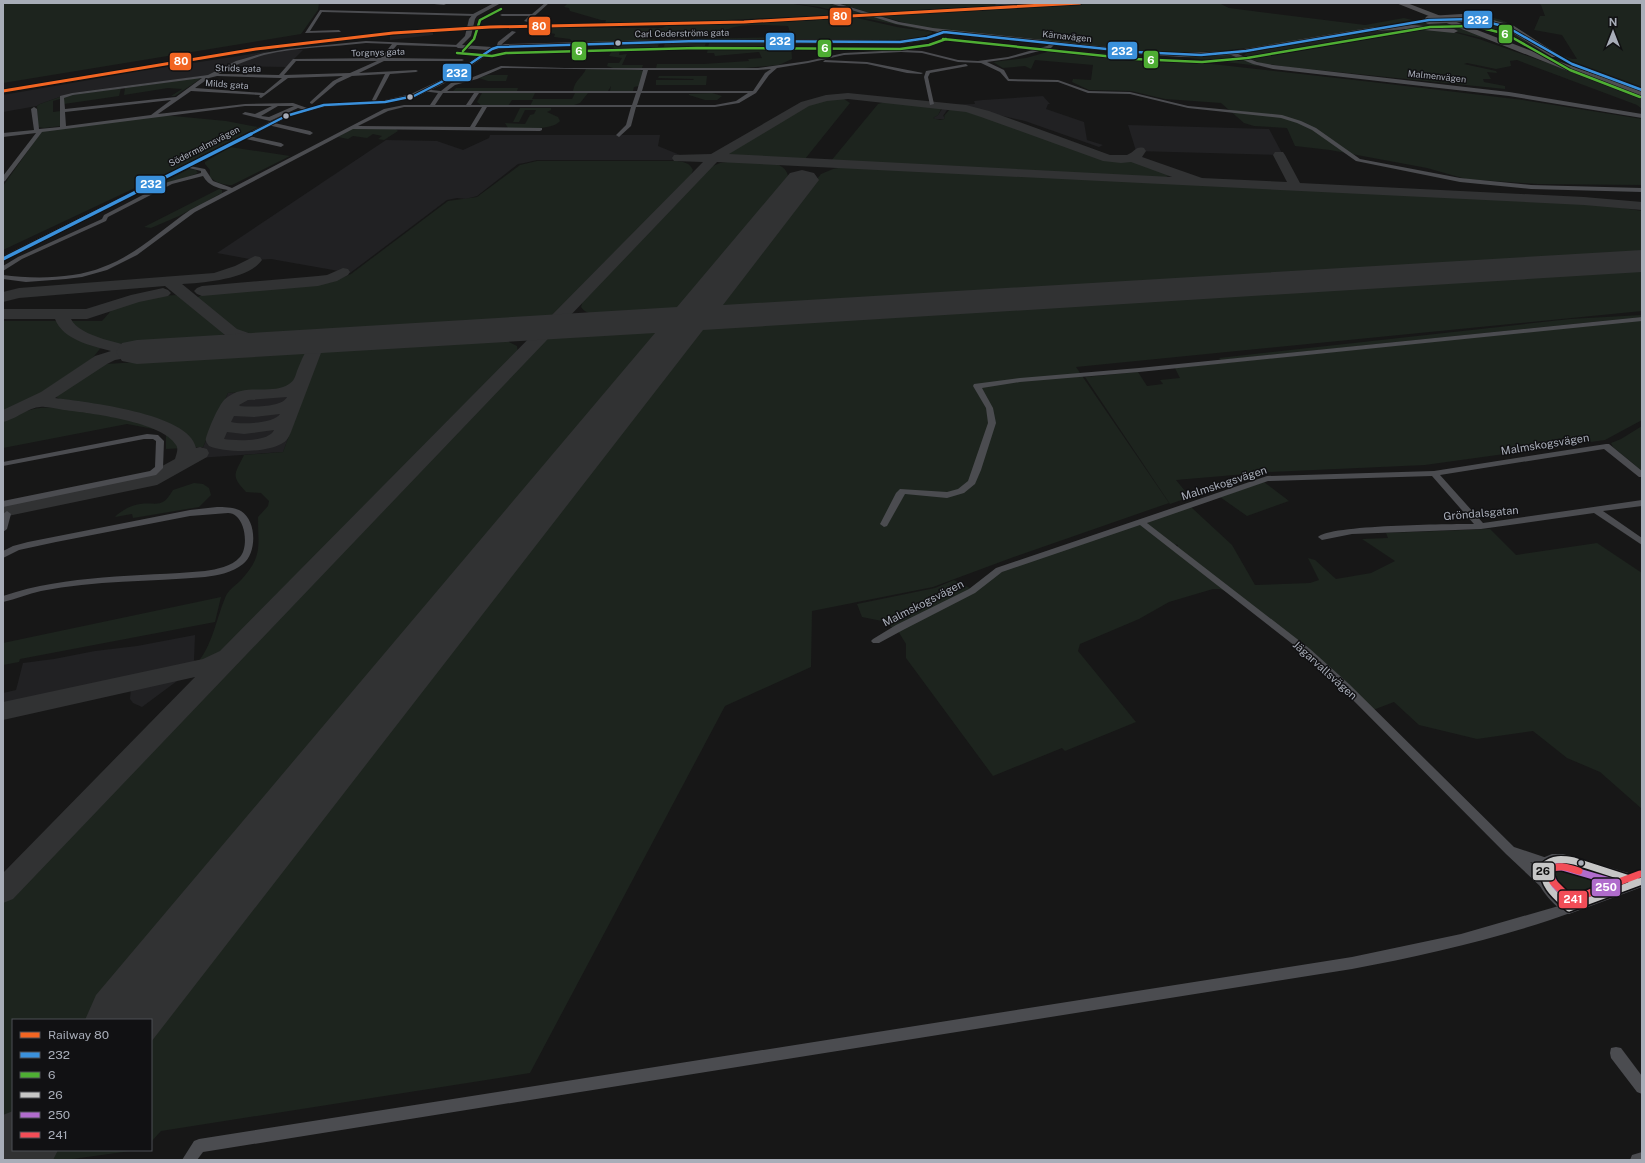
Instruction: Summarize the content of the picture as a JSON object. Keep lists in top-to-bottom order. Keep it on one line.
{"streets":{"street":["Carl Cederströms gata","Kärnavägen","Torgnys gata","Strids gata","Malmenvägen","Milds gata","Södermalmsvägen","Malmskogsvägen","Gröndalsgatan","Jägarvallsvägen"]},"crossings":[["Carl Cederströms gata","Kärnavägen"],["Carl Cederströms gata","Strids gata"],["Carl Cederströms gata","Södermalmsvägen"],["Kärnavägen","Malmenvägen"],["Torgnys gata","Strids gata"],["Malmskogsvägen","Jägarvallsvägen"]],"lines":["rail line 80","transit line 6","transit line 232","transit line 26","transit line 241","transit line 250"],"legend":["Railway 80","232","6","26","250","241"],"north":"top"}
